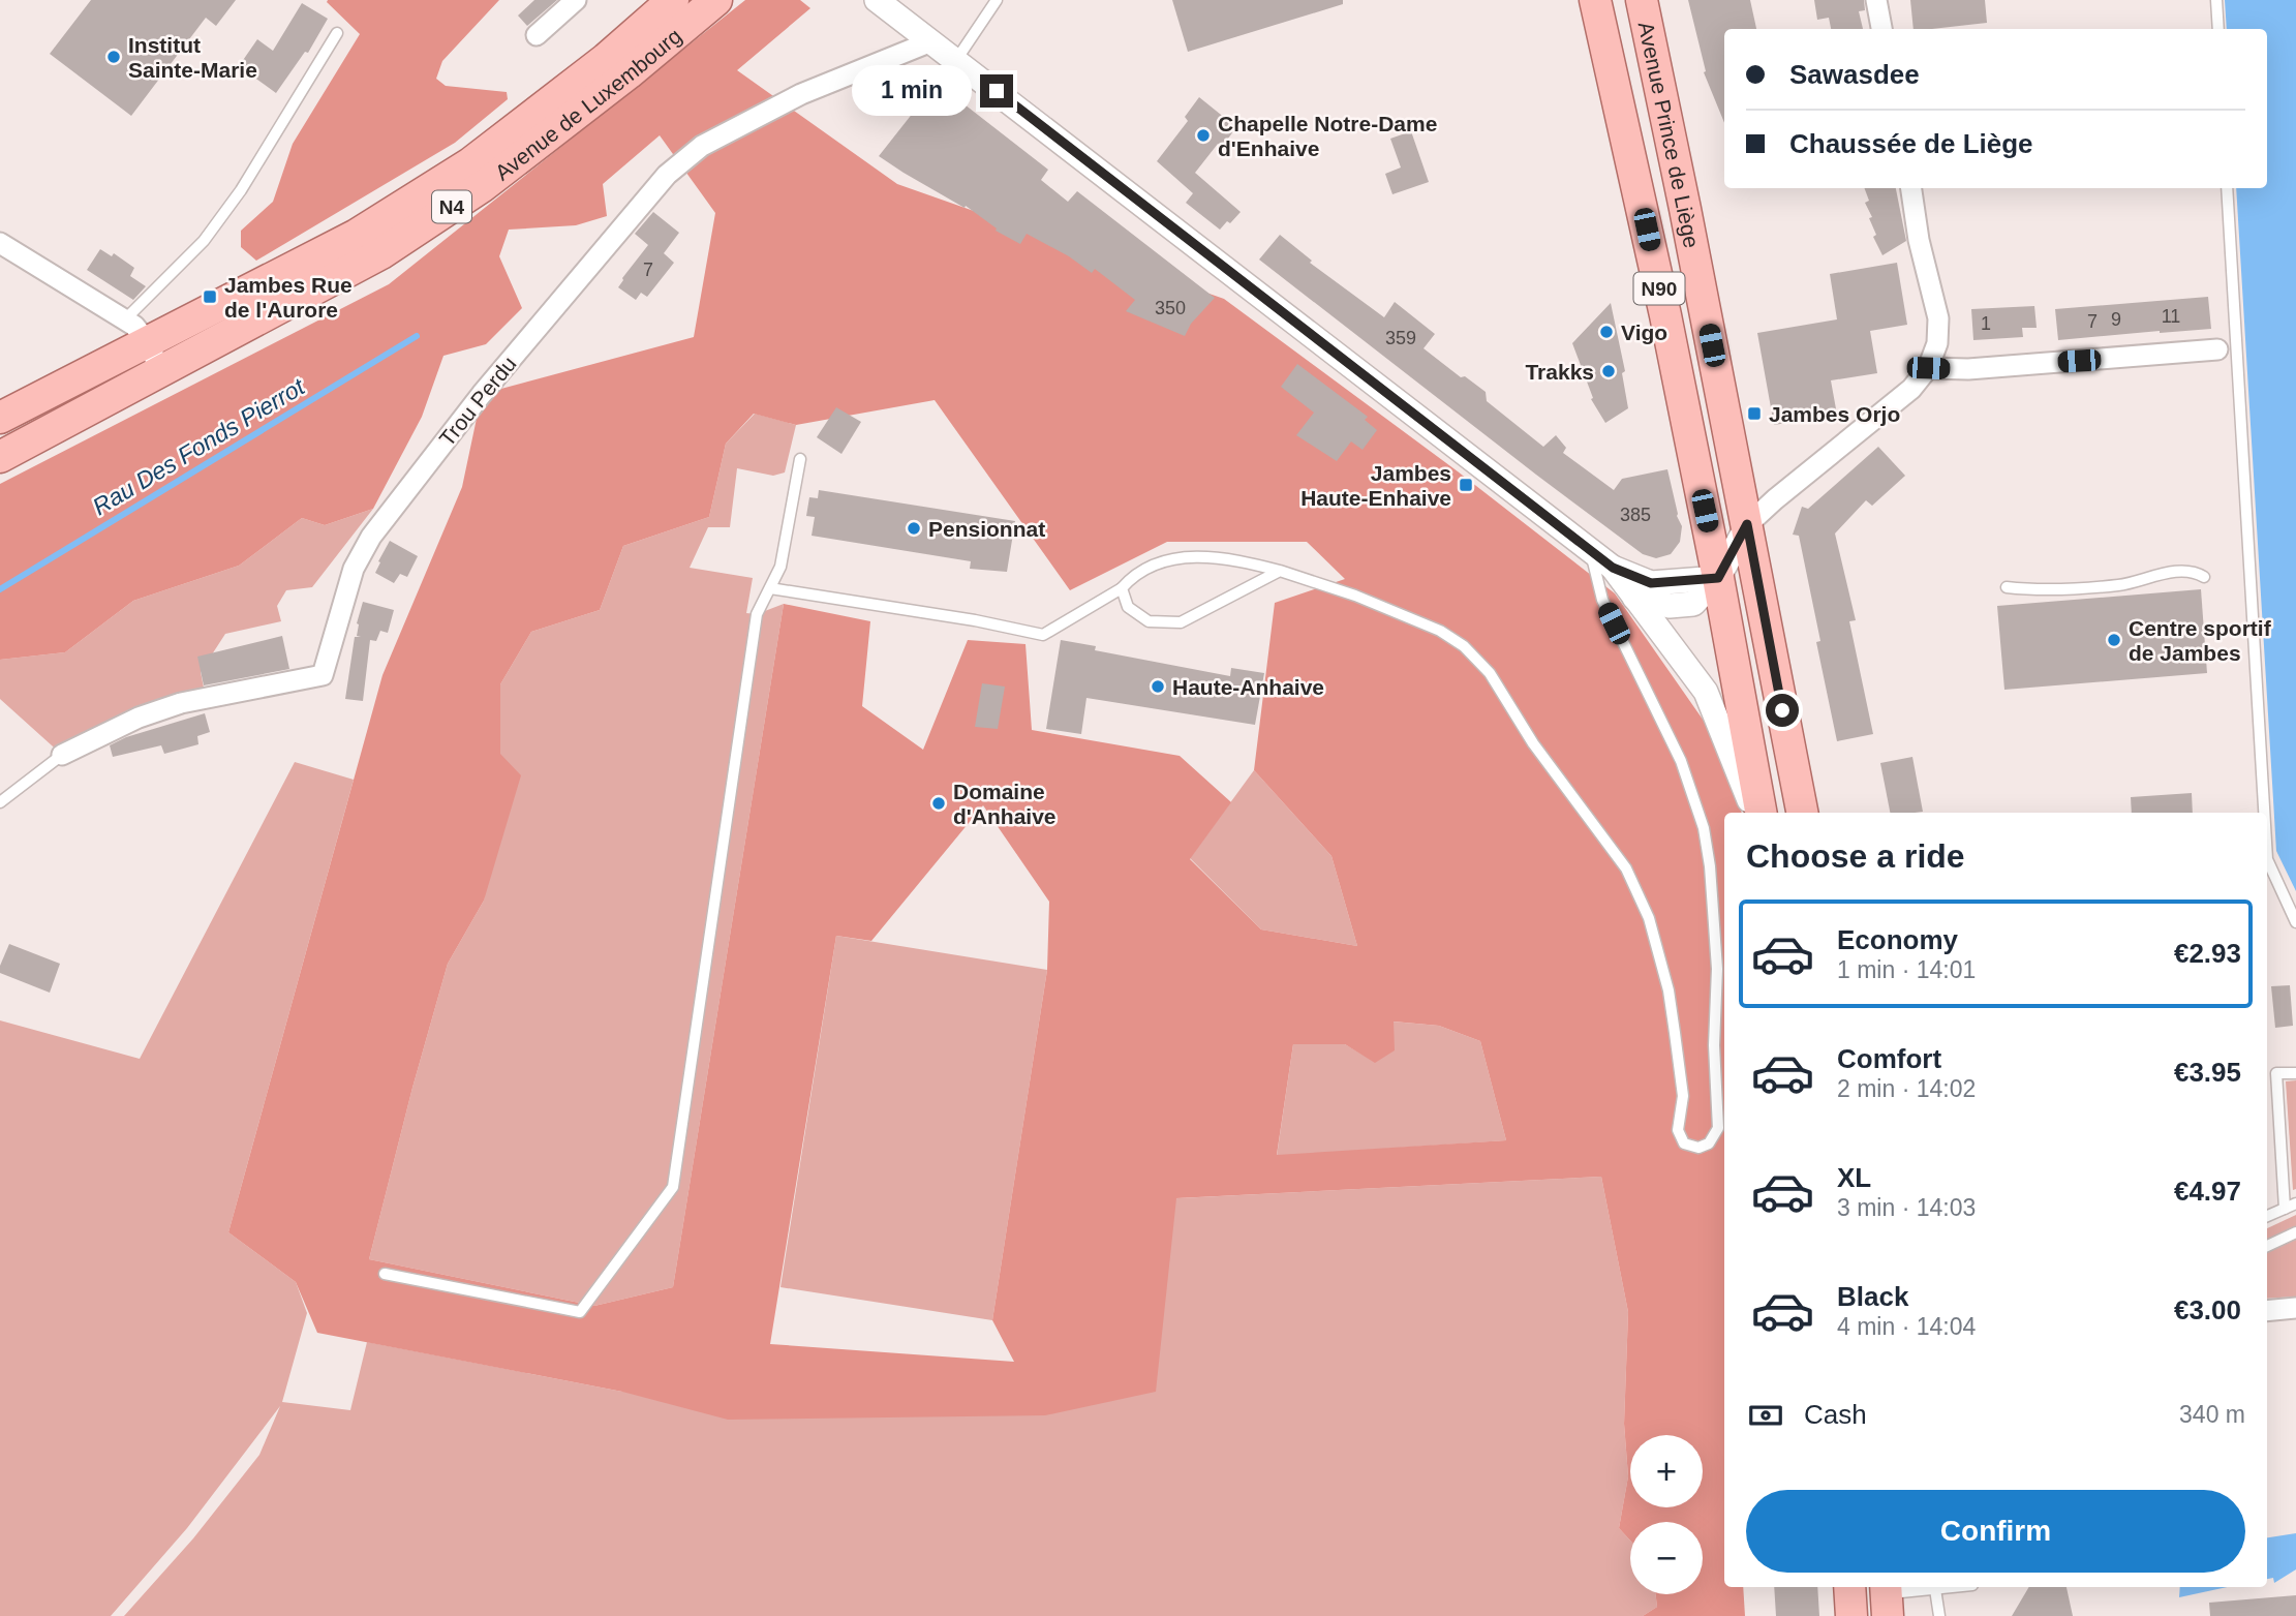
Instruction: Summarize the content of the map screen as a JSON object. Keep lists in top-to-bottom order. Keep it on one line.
{"streets":{"main road":["Avenue de Luxembourg","Avenue Prince de Liège","N4","N90"],"street":["Trou Perdu"]},"crossings":[["Avenue Prince de Liège","N90"]],"water":["Rau Des Fonds Pierrot"],"places":{"other":["Institut Sainte-Marie","Chapelle Notre-Dame d'Enhaive","Vigo","Trakks","Pensionnat","Centre sportif de Jambes","Haute-Anhaive","Domaine d'Anhaive"],"transit":["Jambes Rue de l'Aurore","Jambes Orjo","Jambes Haute-Enhaive"]},"house_numbers":["7","350","11","9","7","1","359","385"],"page":{"banner":["Sawasdee","Chaussée de Liège"],"bubble":"1 min","heading":"Choose a ride","list":[{"name":"Economy","note":"1 min · 14:01","value":"€2.93"},{"name":"Comfort","note":"2 min · 14:02","value":"€3.95"},{"name":"XL","note":"3 min · 14:03","value":"€4.97"},{"name":"Black","note":"4 min · 14:04","value":"€3.00"}],"pay":["Cash","340 m"],"map_buttons":["+","−"],"buttons":"Confirm"}}
